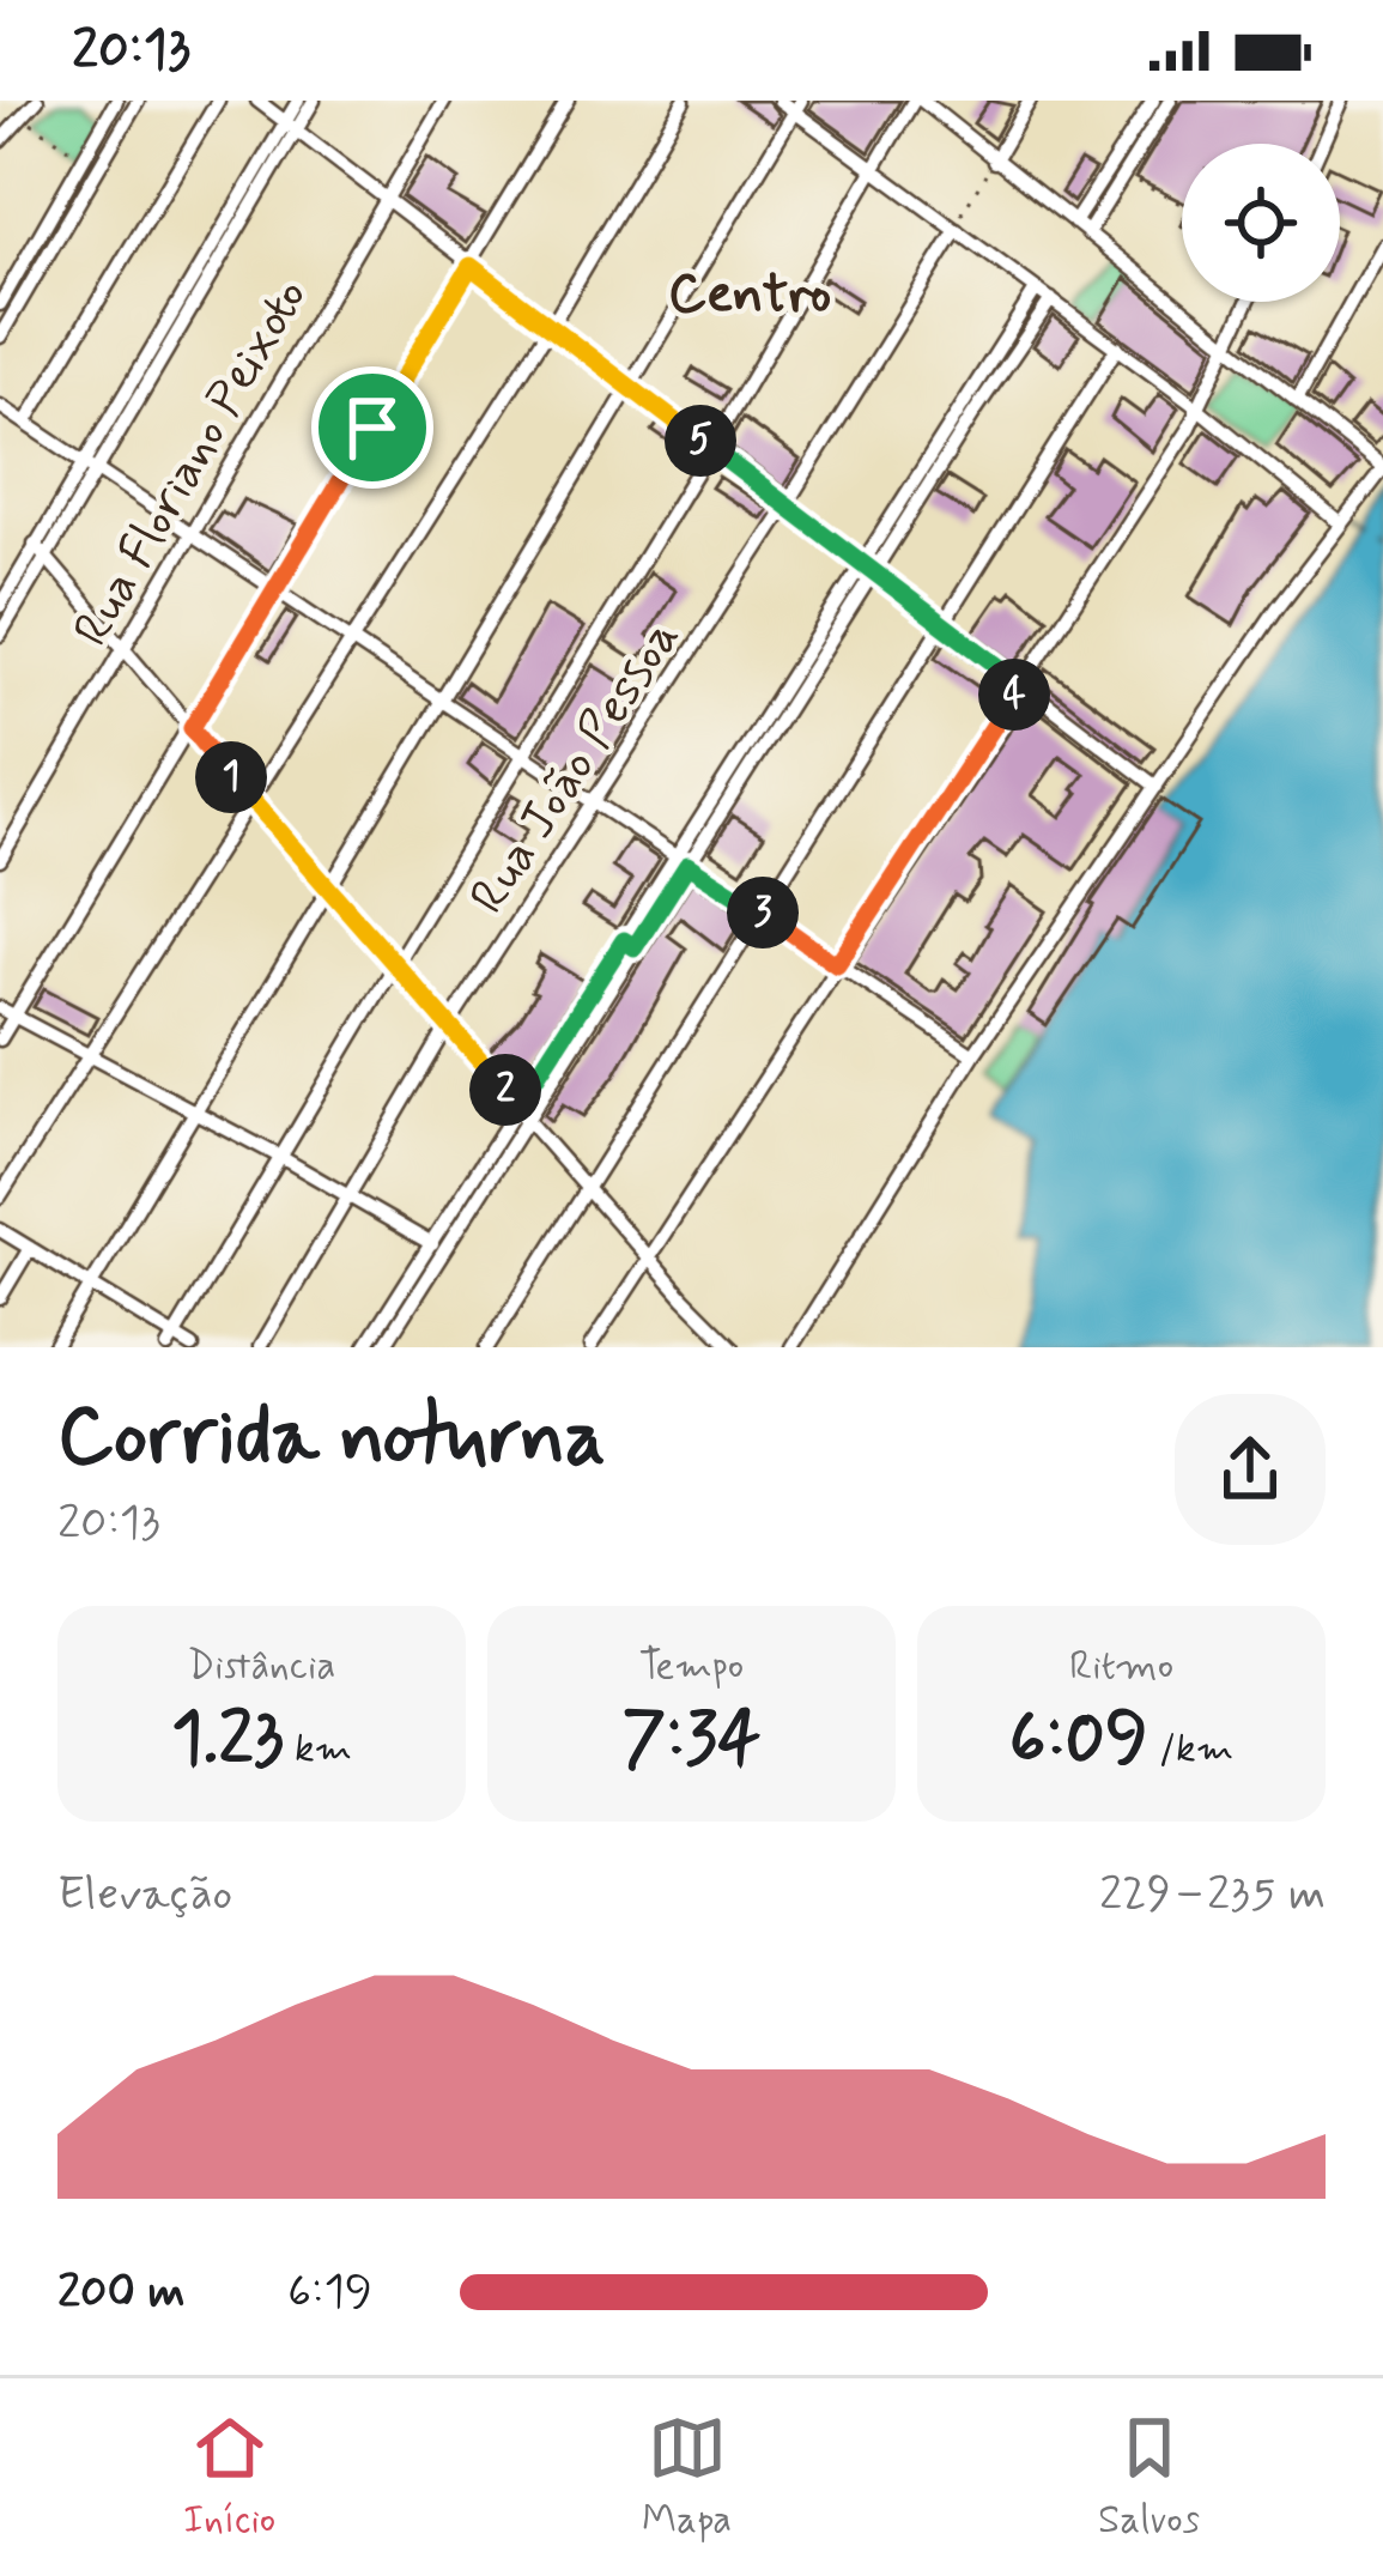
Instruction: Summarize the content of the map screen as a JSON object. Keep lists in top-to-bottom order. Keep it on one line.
{"streets":{"street":["Rua Floriano Peixoto","Rua João Pessoa"]},"districts":["Centro"],"page":{"status":"20:13","pins":["5","4","1","3","2"],"heading":["Corrida noturna","20:13"],"stats":[["Distância","1.23 km"],["Tempo","7:34"],["Ritmo","6:09 /km"]],"chart":["Elevação","229–235 m"],"list":[{"name":"200 m","note":"6:19"}],"tabs":["Início","Mapa","Salvos"]}}
